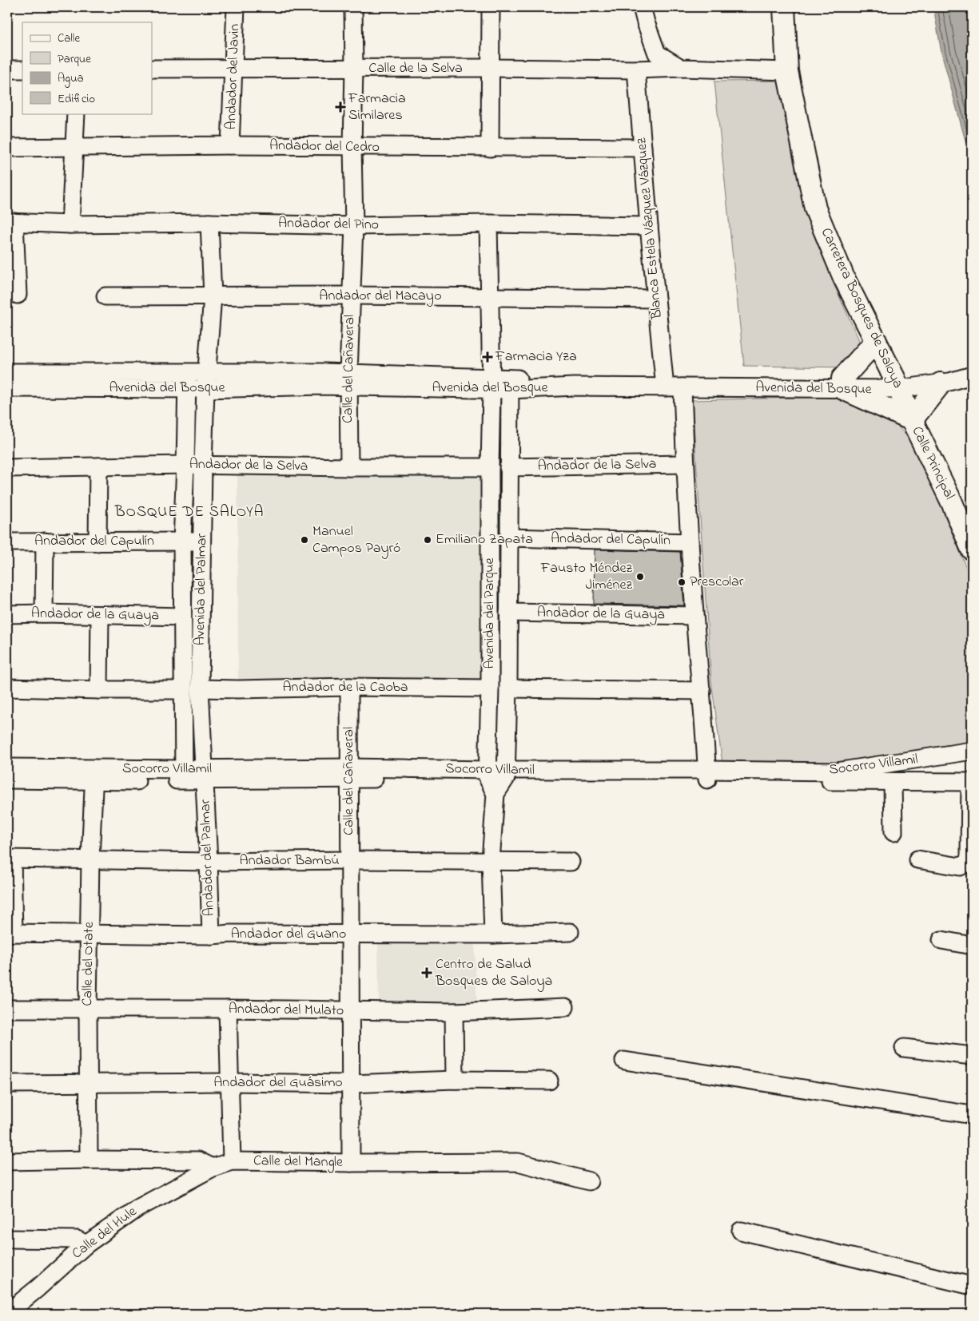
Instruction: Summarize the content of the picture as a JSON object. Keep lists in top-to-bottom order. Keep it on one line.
{"streets":{"main road":["Carretera Bosques de Saloya","Calle Principal"],"street":["Calle de la Selva","Andador del Javin","Andador del Cedro","Andador del Pino","Blanca Estela Vázquez Vázquez","Andador del Macayo","Calle del Cañaveral","Avenida del Bosque","Andador de la Selva","Andador del Capulín","Avenida del Palmar","Avenida del Parque","Andador de la Guaya","Andador de la Caoba","Socorro Villamil","Andador del Palmar","Andador Bambú","Andador del Guano","Calle del Otate","Andador del Mulato","Andador del Guásimo","Calle del Mangle","Calle del Hule"]},"crossings":[["Calle de la Selva","Andador del Javin"],["Calle de la Selva","Blanca Estela Vázquez Vázquez"],["Calle de la Selva","Carretera Bosques de Saloya"],["Calle de la Selva","Calle del Cañaveral"],["Andador del Javin","Andador del Cedro"],["Andador del Cedro","Blanca Estela Vázquez Vázquez"],["Andador del Cedro","Calle del Cañaveral"],["Andador del Pino","Blanca Estela Vázquez Vázquez"],["Andador del Pino","Calle del Cañaveral"],["Andador del Pino","Avenida del Parque"],["Blanca Estela Vázquez Vázquez","Andador del Macayo"],["Blanca Estela Vázquez Vázquez","Avenida del Bosque"],["Andador del Macayo","Calle del Cañaveral"],["Andador del Macayo","Avenida del Parque"],["Carretera Bosques de Saloya","Avenida del Bosque"],["Carretera Bosques de Saloya","Calle Principal"],["Calle del Cañaveral","Avenida del Bosque"],["Calle del Cañaveral","Andador de la Selva"],["Calle del Cañaveral","Andador de la Caoba"],["Calle del Cañaveral","Socorro Villamil"],["Calle del Cañaveral","Andador Bambú"],["Calle del Cañaveral","Andador del Guano"],["Calle del Cañaveral","Andador del Mulato"],["Calle del Cañaveral","Andador del Guásimo"],["Calle del Cañaveral","Calle del Mangle"],["Avenida del Bosque","Avenida del Palmar"],["Avenida del Bosque","Avenida del Parque"],["Andador de la Selva","Avenida del Palmar"],["Andador de la Selva","Avenida del Parque"],["Andador del Capulín","Avenida del Palmar"],["Andador del Capulín","Avenida del Parque"],["Avenida del Palmar","Andador de la Guaya"],["Avenida del Palmar","Andador de la Caoba"],["Avenida del Palmar","Socorro Villamil"],["Avenida del Palmar","Andador del Palmar"],["Avenida del Parque","Andador de la Guaya"],["Avenida del Parque","Andador de la Caoba"],["Avenida del Parque","Socorro Villamil"],["Socorro Villamil","Andador del Palmar"],["Socorro Villamil","Calle del Otate"],["Andador del Palmar","Andador Bambú"],["Andador del Palmar","Andador del Guano"],["Andador Bambú","Calle del Otate"],["Andador del Guano","Calle del Otate"],["Calle del Otate","Andador del Mulato"],["Calle del Otate","Andador del Guásimo"],["Calle del Mangle","Calle del Hule"]],"districts":["BOSQUE DE SALOYA"],"places":{"health":["Farmacia Similares","Farmacia Yza","Centro de Salud Bosques de Saloya"],"other":["Manuel Campos Payró","Emiliano Zapata","Fausto Méndez Jiménez","Prescolar"]},"legend":["Calle","Parque","Agua","Edificio"]}
